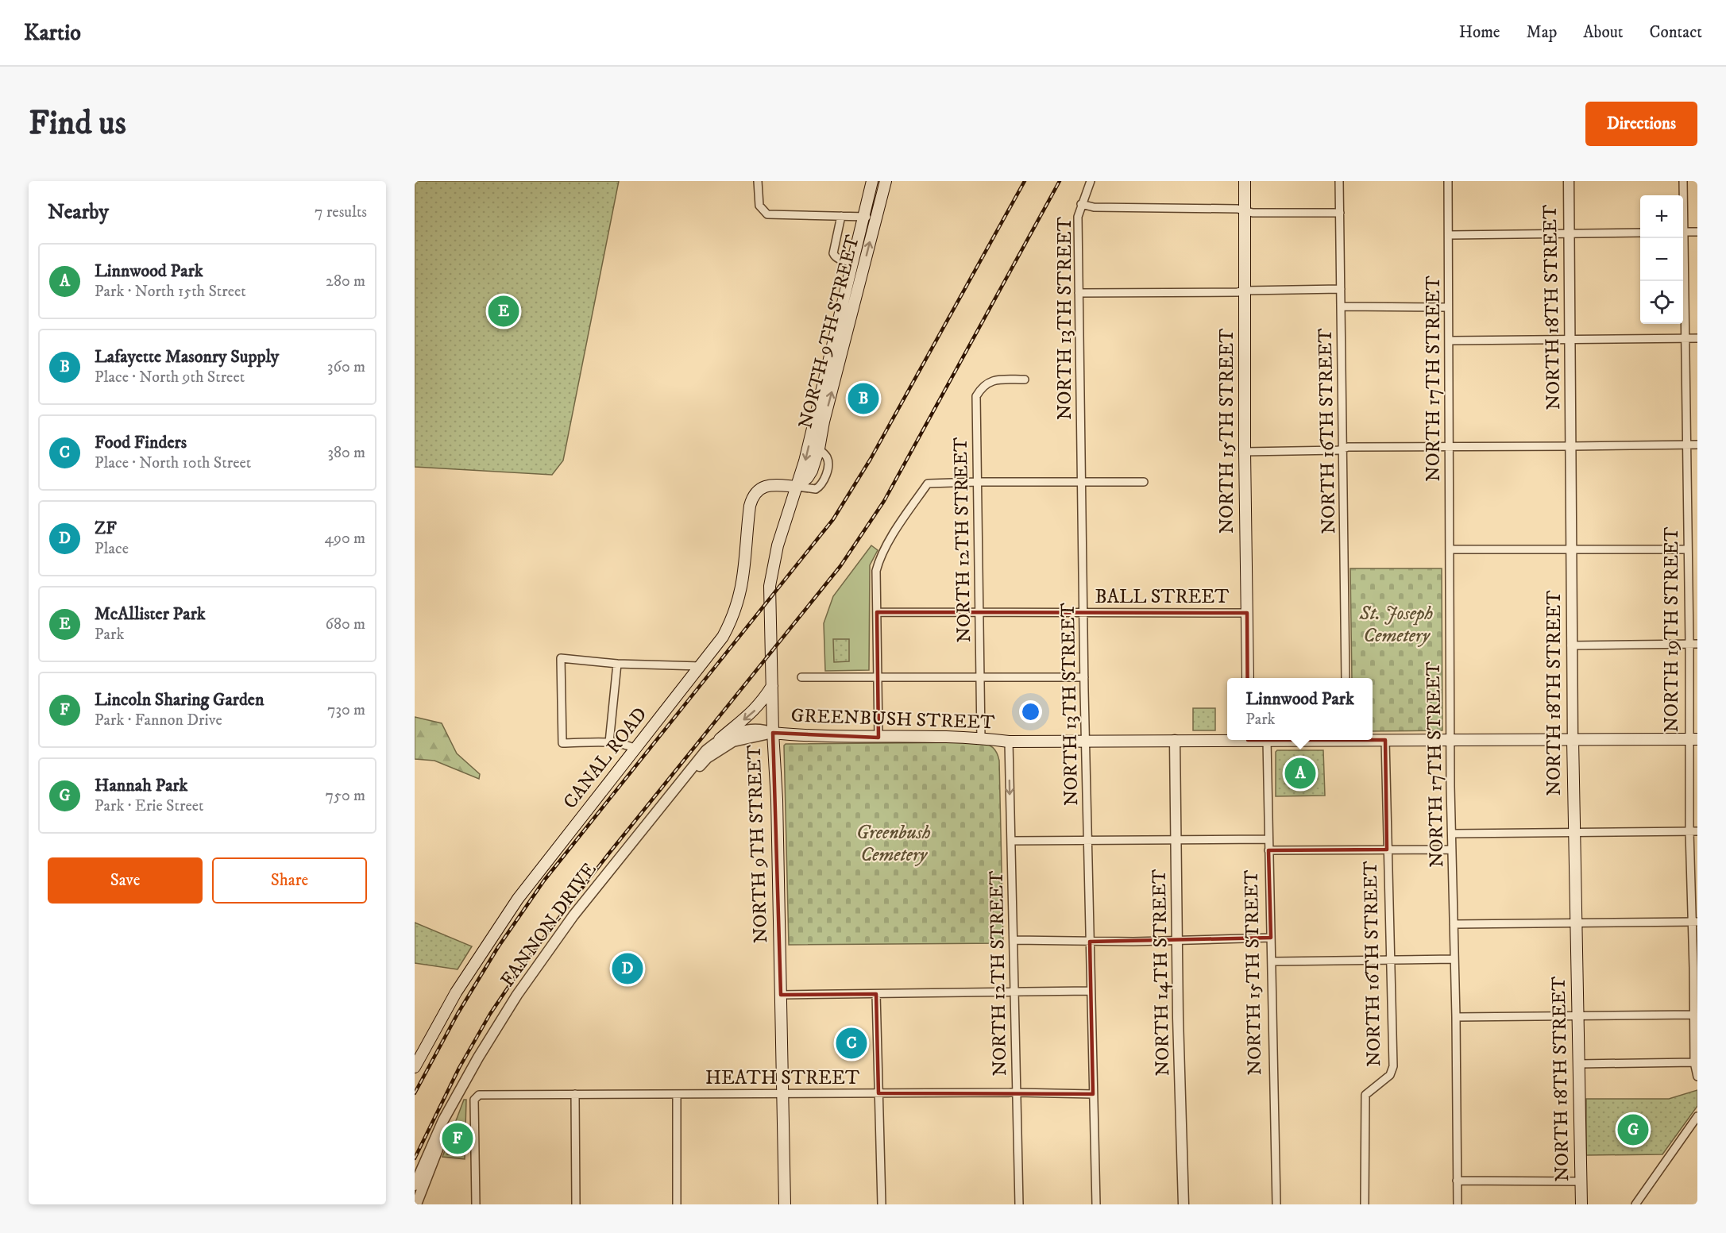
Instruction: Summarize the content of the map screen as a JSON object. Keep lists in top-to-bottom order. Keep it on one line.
{"streets":{"main road":["NORTH 18TH STREET","NORTH 9TH STREET","NORTH 15TH STREET","GREENBUSH STREET","CANAL ROAD"],"street":["NORTH 13TH STREET","NORTH 17TH STREET","NORTH 16TH STREET","NORTH 12TH STREET","BALL STREET","NORTH 19TH STREET","FANNON DRIVE","NORTH 14TH STREET","HEATH STREET"]},"crossings":[["NORTH 18TH STREET","GREENBUSH STREET"],["NORTH 13TH STREET","BALL STREET"],["NORTH 13TH STREET","GREENBUSH STREET"],["NORTH 13TH STREET","HEATH STREET"],["NORTH 9TH STREET","GREENBUSH STREET"],["NORTH 9TH STREET","CANAL ROAD"],["NORTH 9TH STREET","FANNON DRIVE"],["NORTH 9TH STREET","HEATH STREET"],["NORTH 17TH STREET","GREENBUSH STREET"],["NORTH 15TH STREET","BALL STREET"],["NORTH 16TH STREET","GREENBUSH STREET"],["NORTH 12TH STREET","BALL STREET"],["NORTH 12TH STREET","GREENBUSH STREET"],["NORTH 12TH STREET","HEATH STREET"],["NORTH 19TH STREET","GREENBUSH STREET"],["GREENBUSH STREET","FANNON DRIVE"],["GREENBUSH STREET","NORTH 14TH STREET"]],"parks":["St. Joseph Cemetery","Greenbush Cemetery"],"page":{"header":"Kartio","nav":["Home","Map","About","Contact"],"buttons":["Directions",["Save","Share"]],"title":"Find us","heading":["Nearby","7 results"],"map_buttons":["+","−"],"list":[{"mark":"A","name":"Linnwood Park","note":"Park · North 15th Street","value":"280 m"},{"mark":"B","name":"Lafayette Masonry Supply","note":"Place · North 9th Street","value":"360 m"},{"mark":"C","name":"Food Finders","note":"Place · North 10th Street","value":"380 m"},{"mark":"D","name":"ZF","note":"Place","value":"490 m"},{"mark":"E","name":"McAllister Park","note":"Park","value":"680 m"},{"mark":"F","name":"Lincoln Sharing Garden","note":"Park · Fannon Drive","value":"730 m"},{"mark":"G","name":"Hannah Park","note":"Park · Erie Street","value":"750 m"}],"pins":["E","B","A","D","C","G","F"],"popup":["Linnwood Park","Park"]}}
